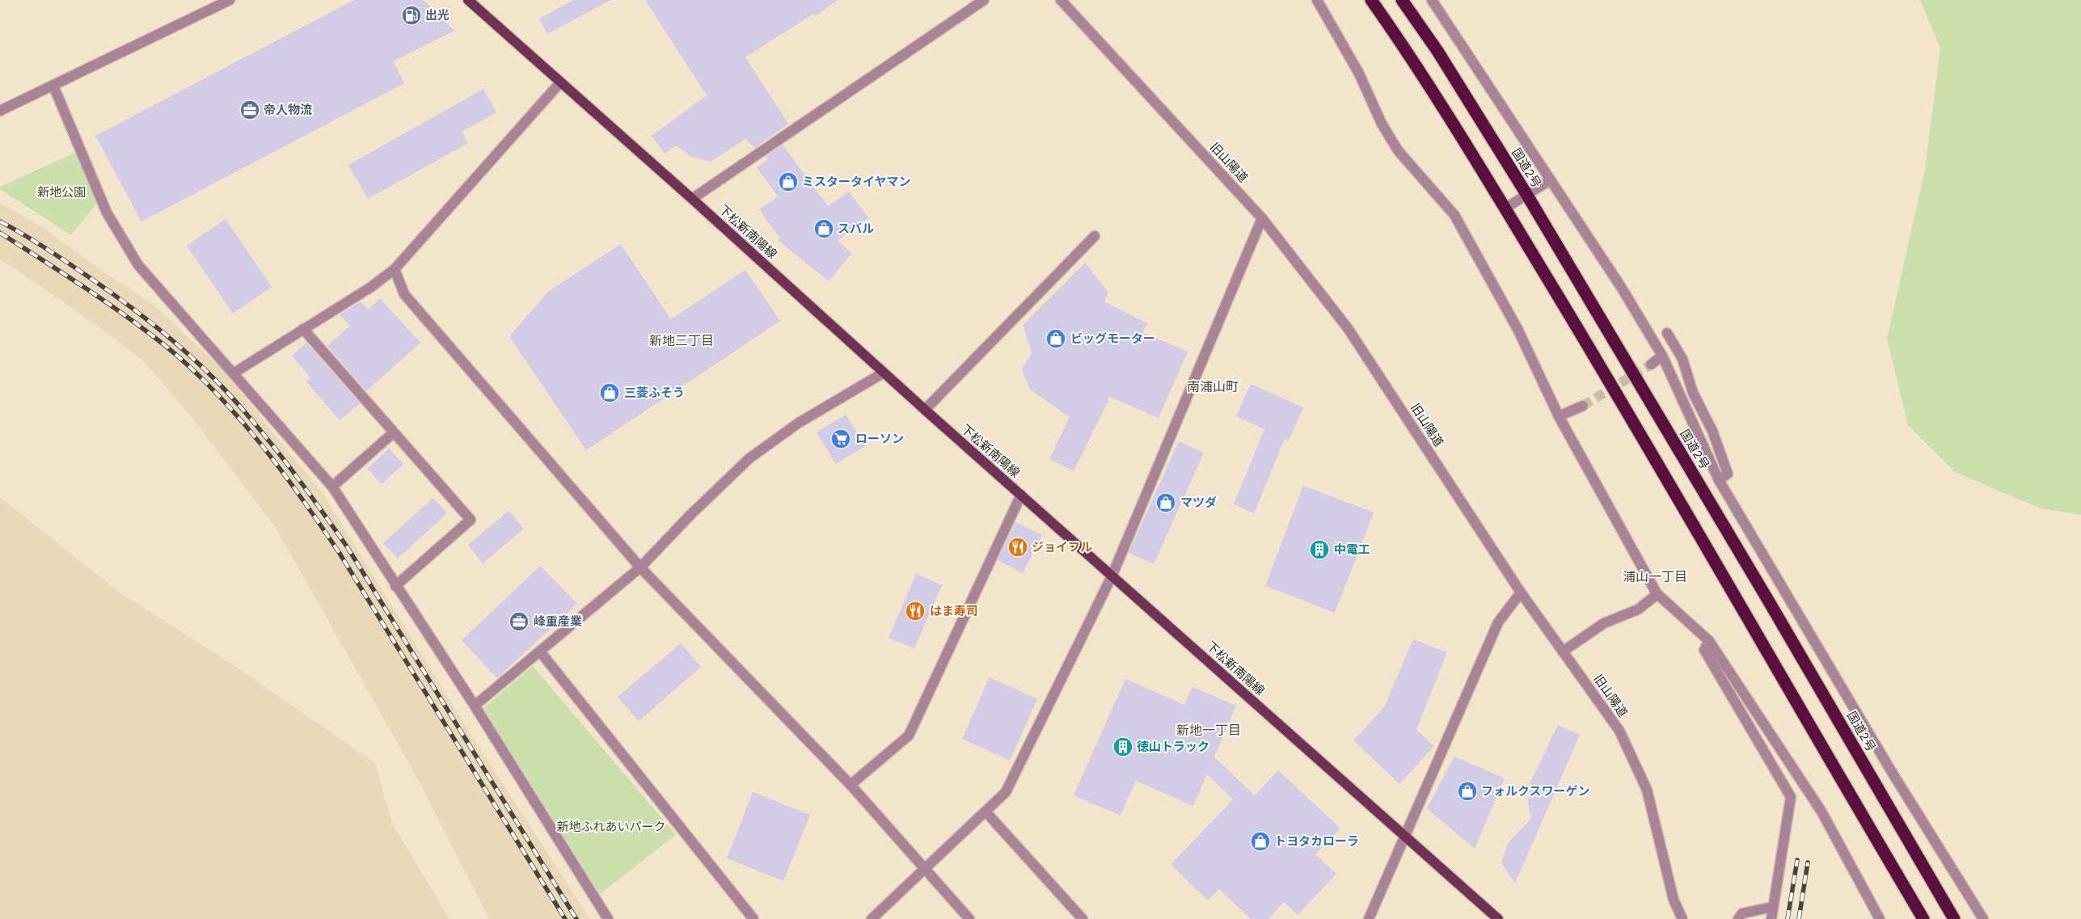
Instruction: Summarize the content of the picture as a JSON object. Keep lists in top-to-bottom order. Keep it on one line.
{"streets":{"highway":["国道2号"],"main road":["下松新南陽線"],"street":["旧山陽道"]},"districts":["新地三丁目","南浦山町","浦山一丁目","新地一丁目"],"parks":["新地公園","新地ふれあいパーク"],"places":{"fuel station":["出光"],"office":["帝人物流","峰重産業"],"shop":["ミスタータイヤマン","スバル","ビッグモーター","三菱ふそう","マツダ","フォルクスワーゲン","トヨタカローラ"],"supermarket":["ローソン"],"restaurant":["ジョイフル","はま寿司"],"building":["中電工","徳山トラック"]}}
